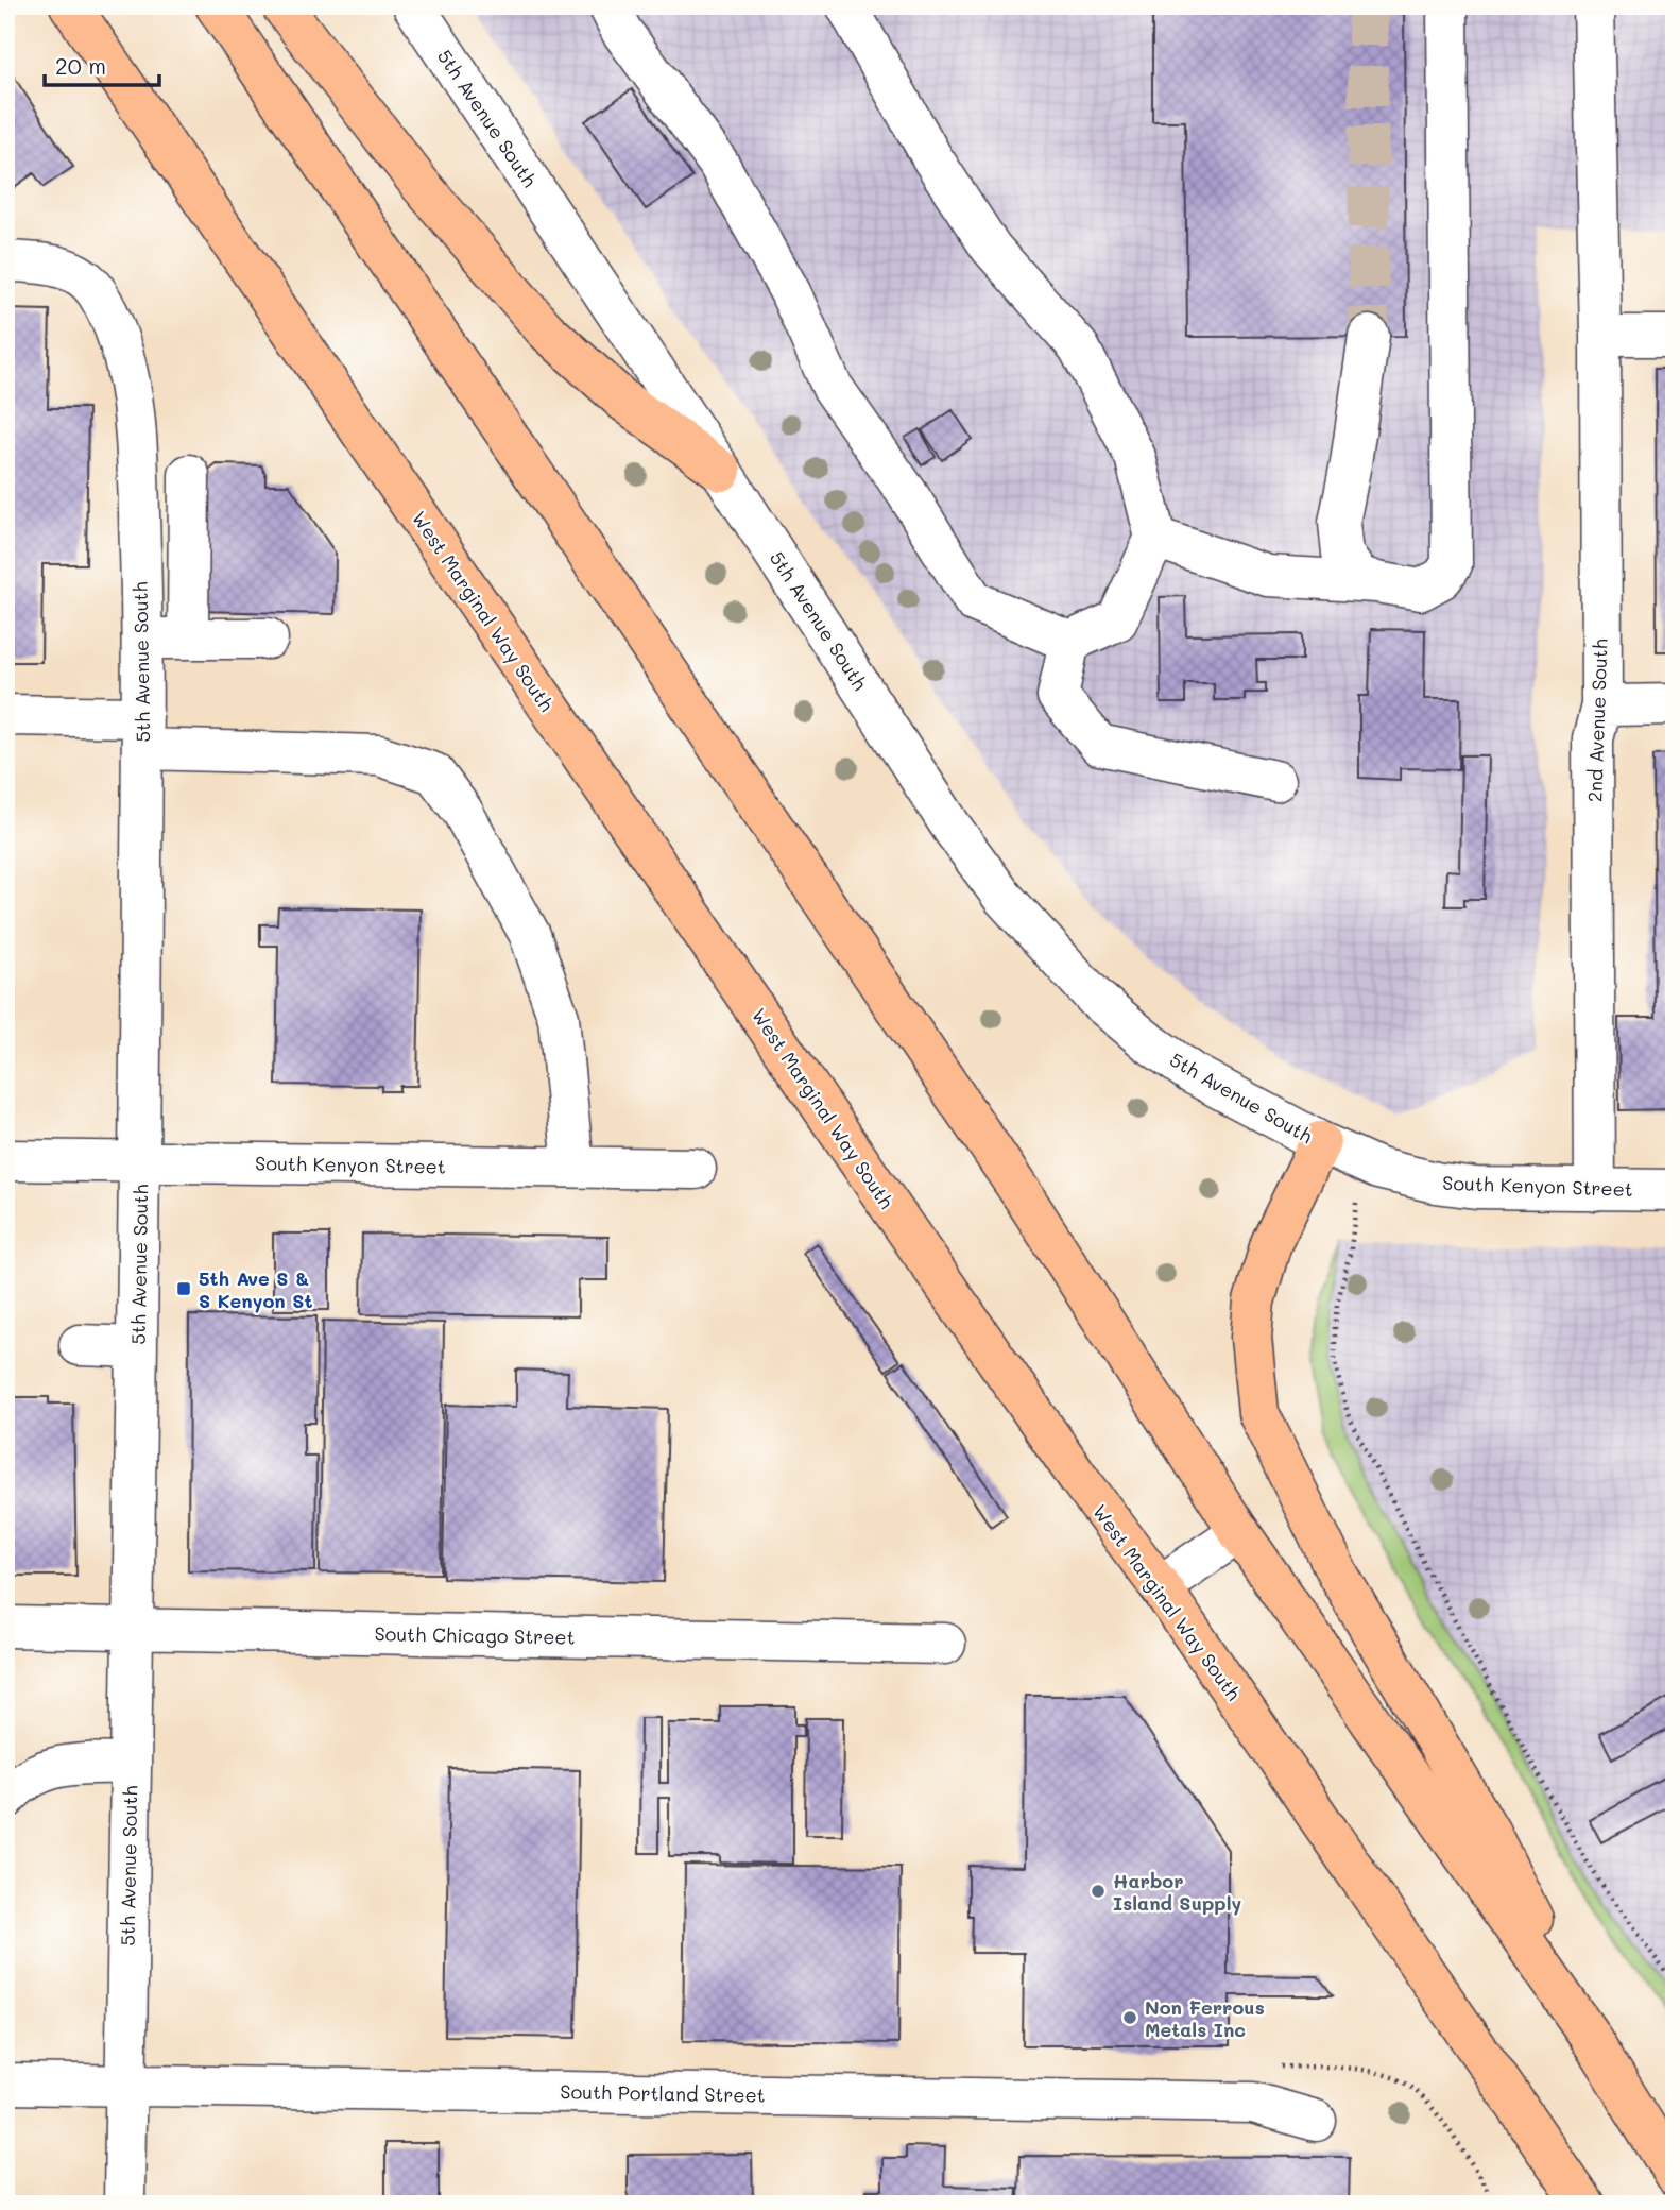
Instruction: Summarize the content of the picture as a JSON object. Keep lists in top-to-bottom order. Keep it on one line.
{"streets":{"highway":["West Marginal Way South"],"street":["5th Avenue South","2nd Avenue South","South Kenyon Street","South Chicago Street","South Portland Street"]},"crossings":[["5th Avenue South","South Kenyon Street"],["5th Avenue South","South Chicago Street"],["5th Avenue South","South Portland Street"],["2nd Avenue South","South Kenyon Street"]],"places":{"transit":["5th Ave S & S Kenyon St"],"other":["Harbor Island Supply","Non Ferrous Metals Inc"]},"scale_bar":"20 m"}
